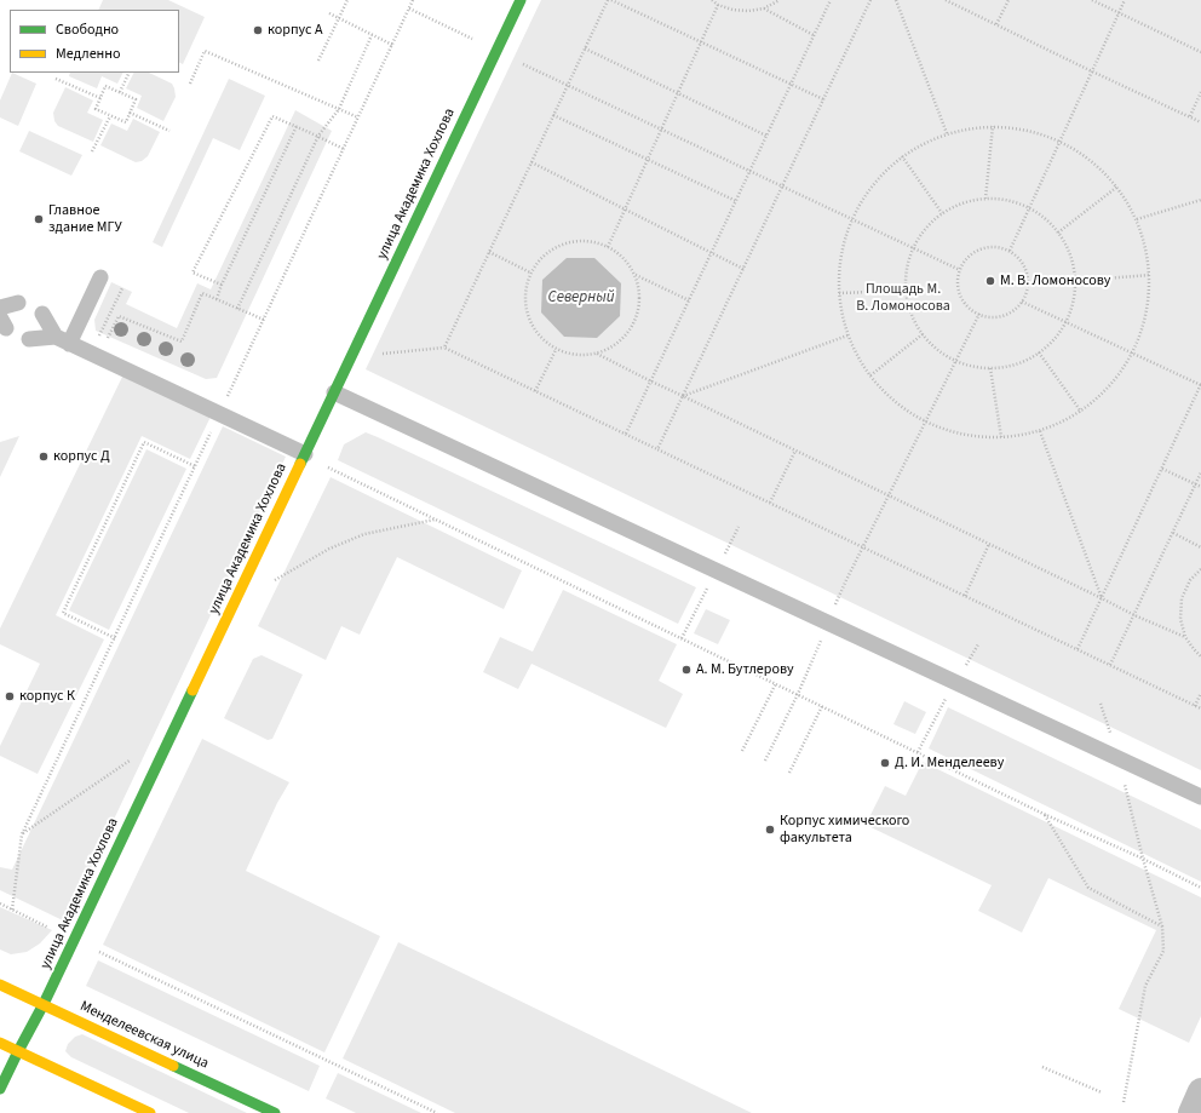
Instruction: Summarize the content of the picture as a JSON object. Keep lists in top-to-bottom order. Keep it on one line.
{"streets":{"street":["улица Академика Хохлова","Менделеевская улица"]},"crossings":[["улица Академика Хохлова","Менделеевская улица"]],"water":["Северный"],"parks":["Площадь М. В. Ломоносова"],"places":["корпус А","Главное здание МГУ","М. В. Ломоносову","корпус Д","А. М. Бутлерову","корпус К","Д. И. Менделееву","Корпус химического факультета"],"legend":["Свободно","Медленно"]}
